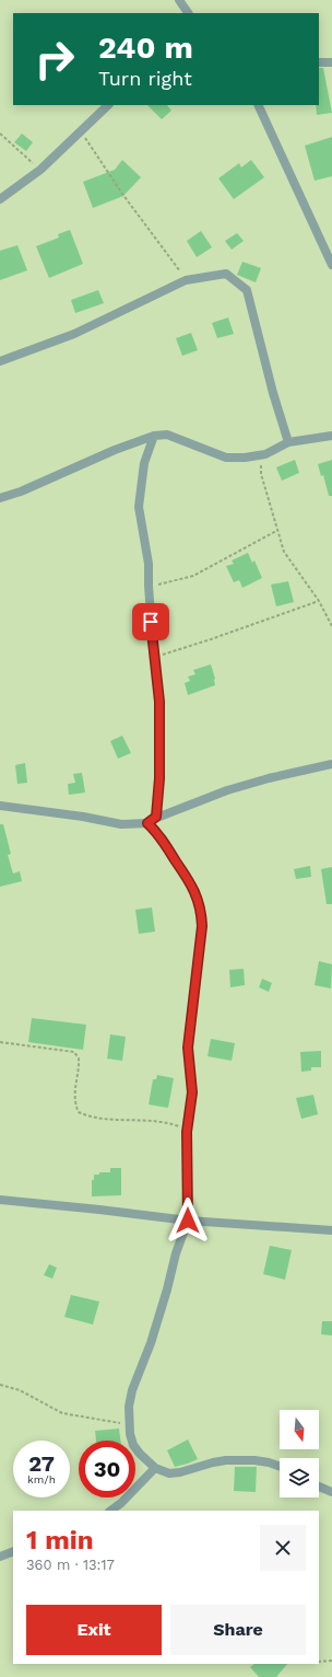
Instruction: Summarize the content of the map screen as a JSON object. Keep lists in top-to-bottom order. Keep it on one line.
{"north":"bottom","page":{"turn":["240 m","Turn right"],"speed":"27 km/h","limit":"30","heading":["1 min","360 m · 13:17"],"buttons":["Exit","Share"]}}
